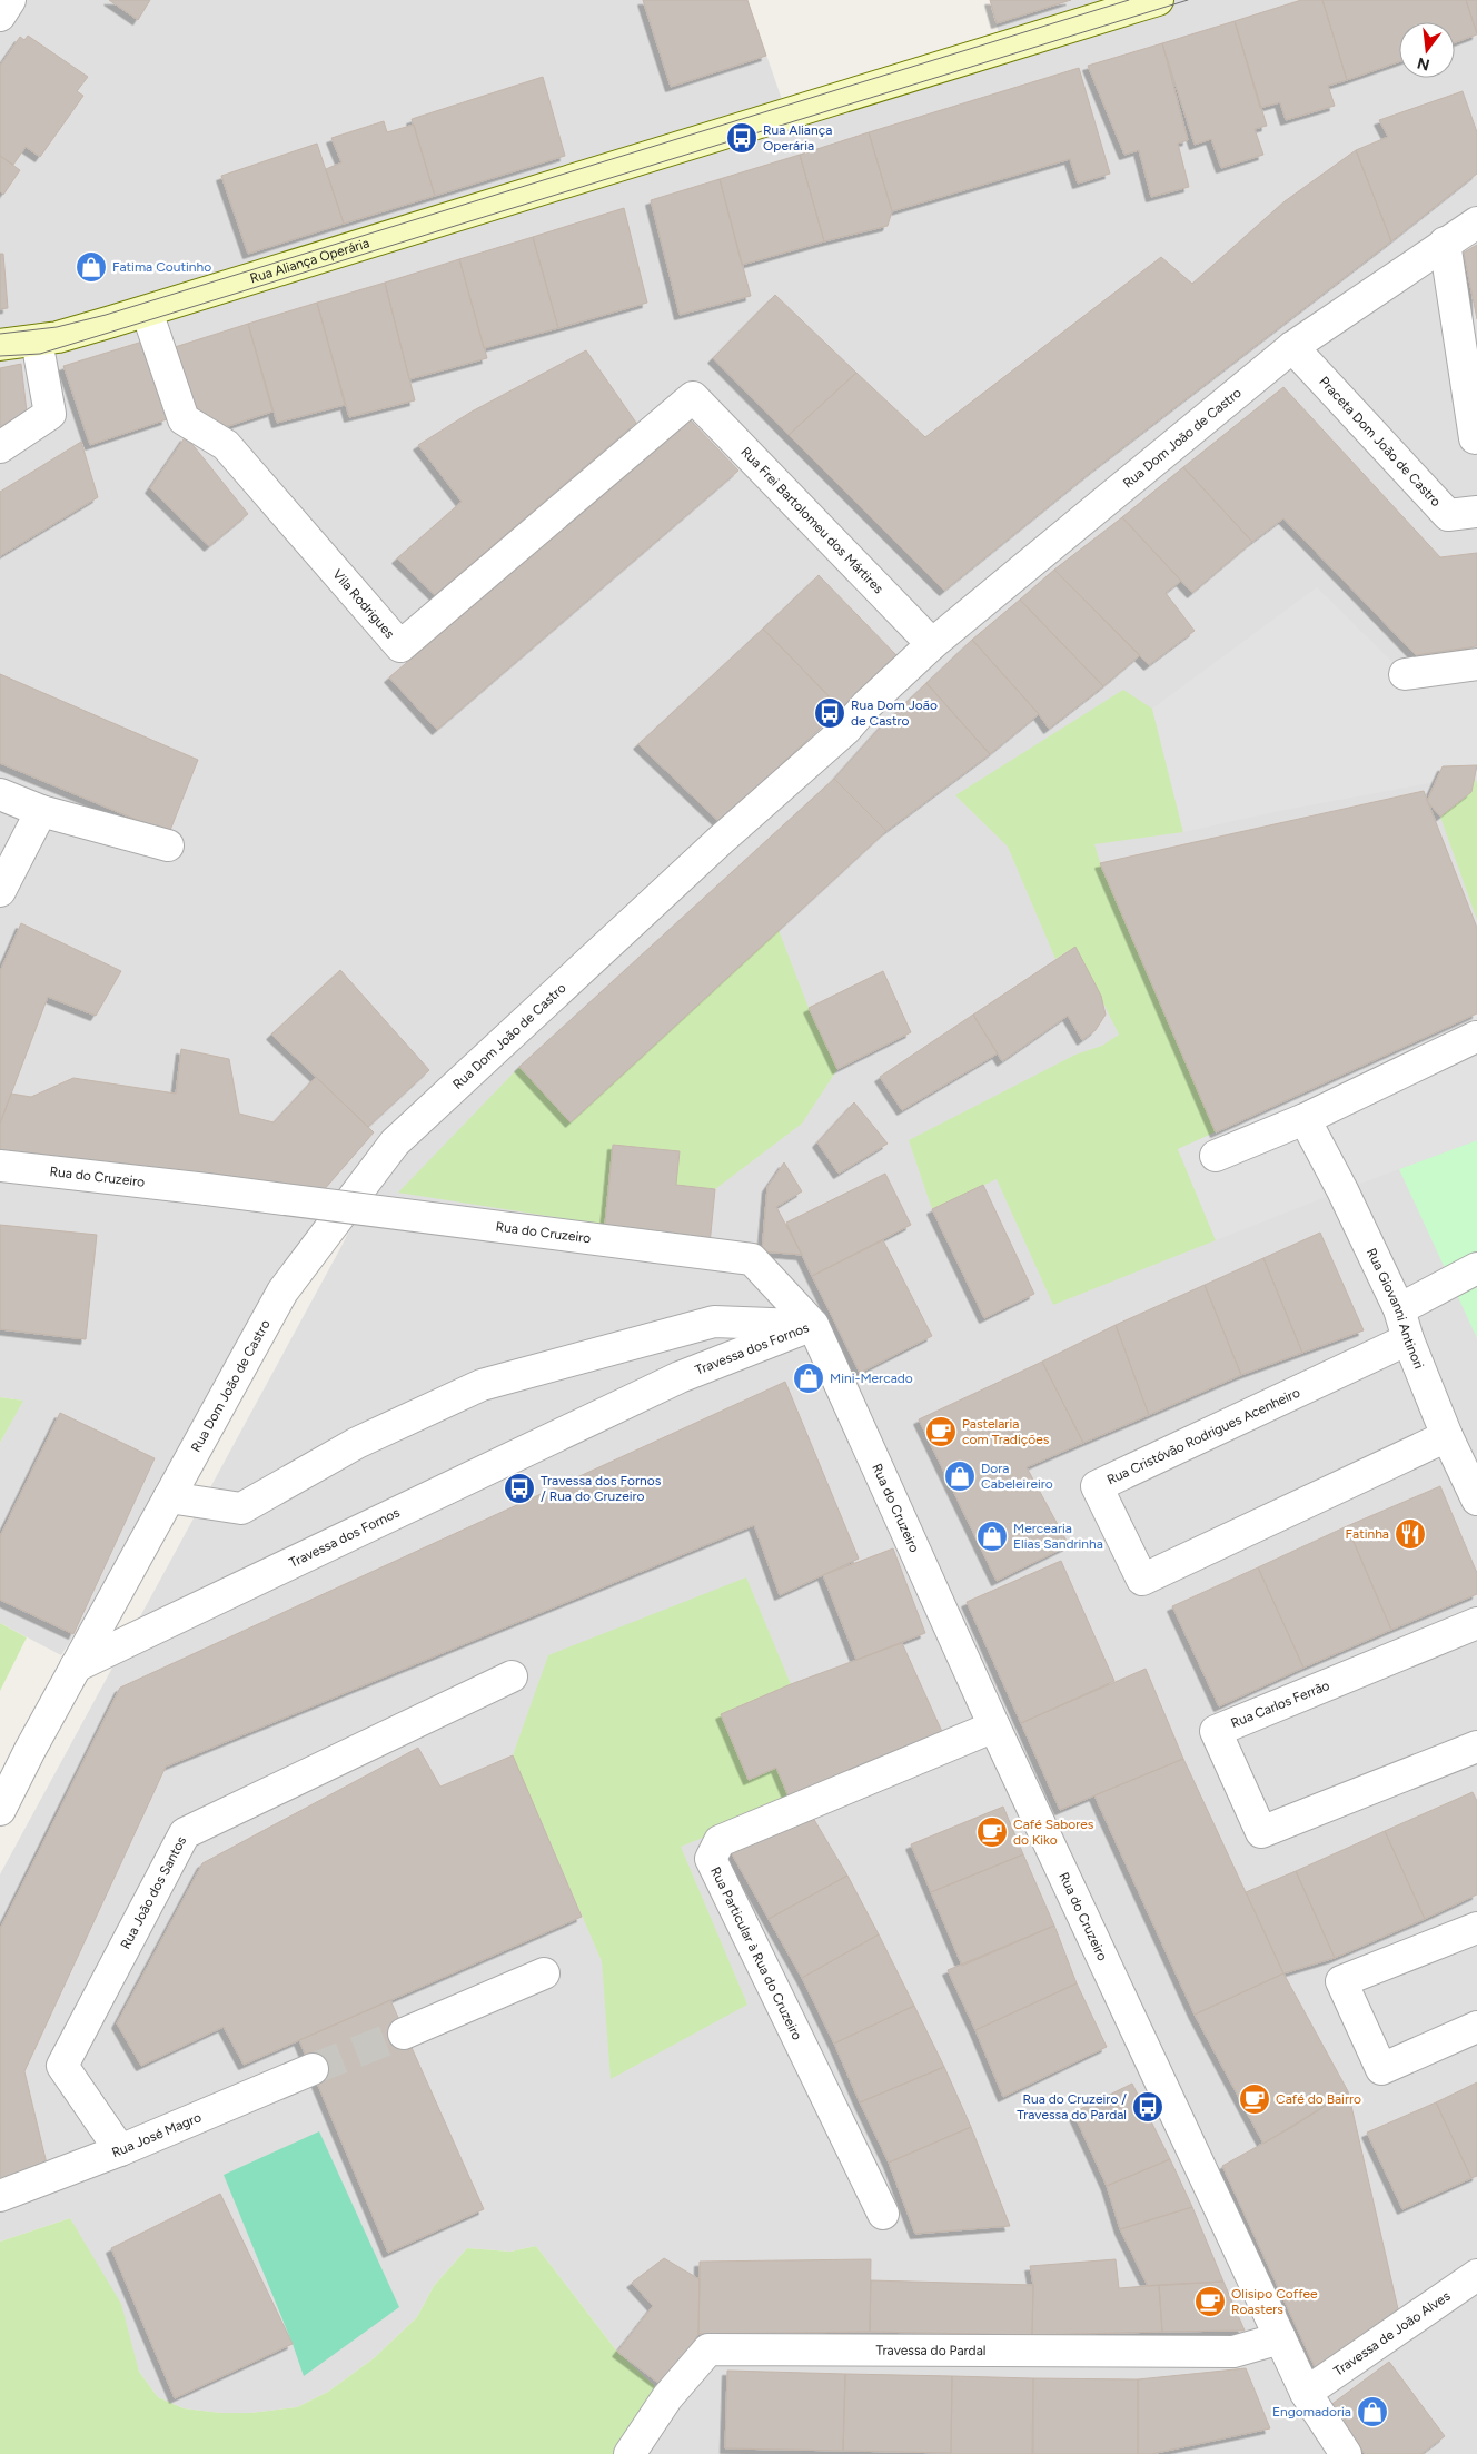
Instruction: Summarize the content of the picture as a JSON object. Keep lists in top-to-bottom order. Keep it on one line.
{"streets":{"street":["Rua Aliança Operária","Rua Dom João de Castro","Praceta Dom João de Castro","Rua Frei Bartolomeu dos Mártires","Vila Rodrigues","Rua do Cruzeiro","Rua Giovanni Antinori","Travessa dos Fornos","Rua Cristóvão Rodrigues Acenheiro","Rua Carlos Ferrão","Rua João dos Santos","Rua Particular à Rua do Cruzeiro","Rua José Magro","Travessa de João Alves","Travessa do Pardal"]},"crossings":[["Rua Aliança Operária","Vila Rodrigues"],["Rua Dom João de Castro","Praceta Dom João de Castro"],["Rua Dom João de Castro","Rua Frei Bartolomeu dos Mártires"],["Rua Dom João de Castro","Travessa dos Fornos"],["Rua Frei Bartolomeu dos Mártires","Vila Rodrigues"],["Rua do Cruzeiro","Travessa dos Fornos"],["Rua do Cruzeiro","Rua Particular à Rua do Cruzeiro"],["Rua do Cruzeiro","Travessa de João Alves"],["Rua do Cruzeiro","Travessa do Pardal"],["Rua Giovanni Antinori","Rua Cristóvão Rodrigues Acenheiro"],["Rua João dos Santos","Rua José Magro"]],"places":{"bus stop":["Rua Aliança Operária","Rua Dom João de Castro","Travessa dos Fornos / Rua do Cruzeiro","Rua do Cruzeiro / Travessa do Pardal"],"shop":["Fatima Coutinho","Mini-Mercado","Dora Cabeleireiro","Mercearia Elias Sandrinha","Engomadoria"],"cafe":["Pastelaria com Tradições","Café Sabores do Kiko","Café do Bairro","Olisipo Coffee Roasters"],"restaurant":["Fatinha"]},"north":"bottom"}
